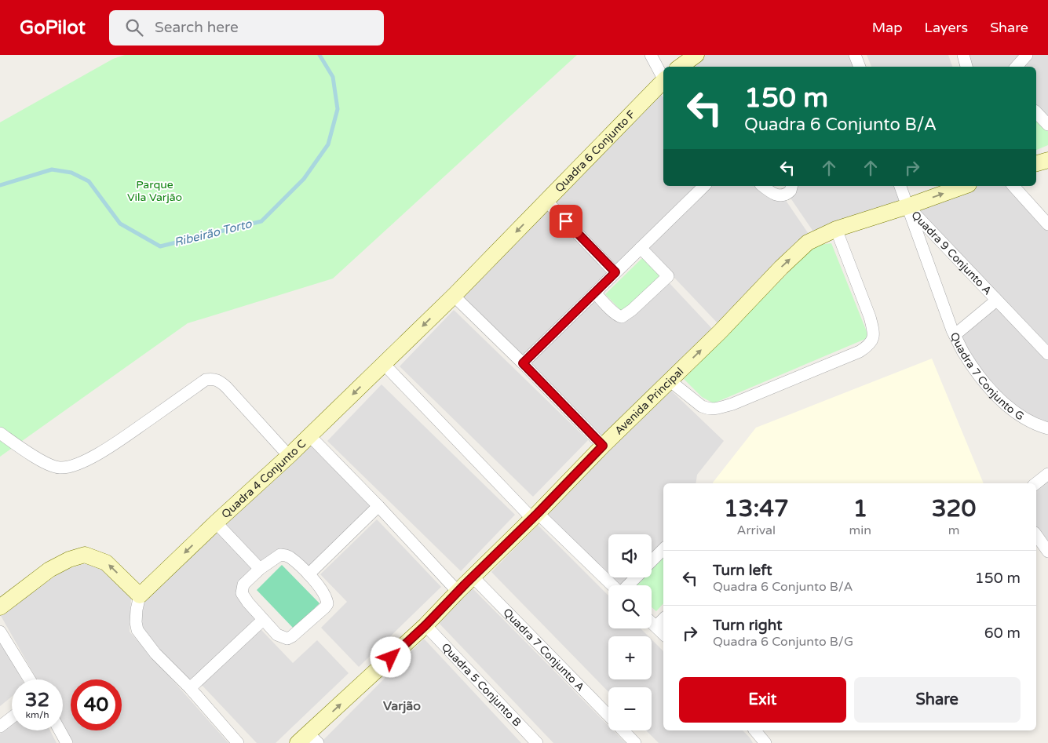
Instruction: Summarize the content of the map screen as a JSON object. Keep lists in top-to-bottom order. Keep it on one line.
{"streets":{"street":["Quadra 6 Conjunto F","Quadra 9 Conjunto A","Quadra 7 Conjunto G","Avenida Principal","Quadra 4 Conjunto C","Quadra 7 Conjunto A","Quadra 5 Conjunto B"]},"crossings":[["Quadra 6 Conjunto F","Quadra 4 Conjunto C"],["Quadra 9 Conjunto A","Quadra 7 Conjunto G"],["Quadra 9 Conjunto A","Avenida Principal"],["Avenida Principal","Quadra 7 Conjunto A"],["Avenida Principal","Quadra 5 Conjunto B"]],"districts":["Varjão"],"water":["Ribeirão Torto"],"parks":["Parque Vila Varjão"],"page":{"header":"GoPilot","search":"Search here","nav":["Map","Layers","Share"],"turn":["150 m","Quadra 6 Conjunto B/A"],"eta":["13:47","Arrival","1","min","320","m"],"map_buttons":["+","−"],"list":[{"name":"Turn left","note":"Quadra 6 Conjunto B/A","value":"150 m"},{"name":"Turn right","note":"Quadra 6 Conjunto B/G","value":"60 m"}],"buttons":["Exit","Share"],"speed":"32 km/h","limit":"40"}}
